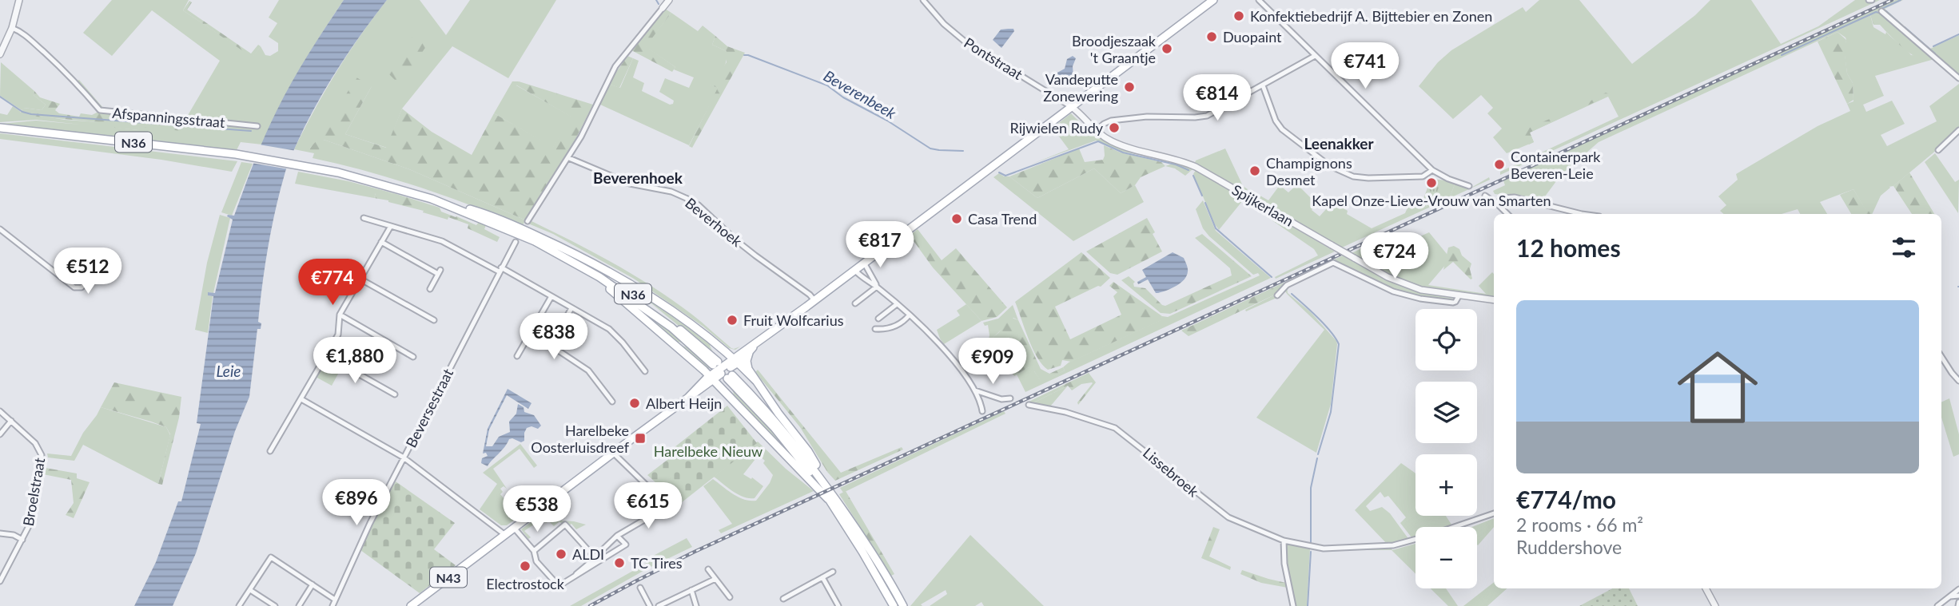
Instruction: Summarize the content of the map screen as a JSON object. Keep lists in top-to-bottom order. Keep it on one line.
{"streets":{"main road":["N36","N43"],"street":["Pontstraat","Afspanningsstraat","Spijkerlaan","Beverhoek","Beversestraat","Lissebroek","Broelstraat"]},"crossings":[["Pontstraat","Spijkerlaan"],["Pontstraat","N43"],["Spijkerlaan","N43"],["Beverhoek","N43"]],"districts":["Leenakker","Beverenhoek"],"water":["Beverenbeek","Leie"],"parks":["Harelbeke Nieuw"],"places":{"other":["Konfektiebedrijf A. Bijttebier en Zonen","Duopaint","Broodjeszaak 't Graantje","Vandeputte Zonewering","Rijwielen Rudy","Containerpark Beveren-Leie","Champignons Desmet","Kapel Onze-Lieve-Vrouw van Smarten","Casa Trend","Fruit Wolfcarius","Albert Heijn","ALDI","TC Tires","Electrostock"],"transit":["Harelbeke Oosterluisdreef"]},"page":{"price":["€741","€814","€817","€724","€512","€774","€838","€1,880","€909","€896","€615","€538"],"heading":"12 homes","list":[{"name":"€774/mo","note":"2 rooms · 66 m² · Ruddershove"}],"map_buttons":["+","−"]}}
